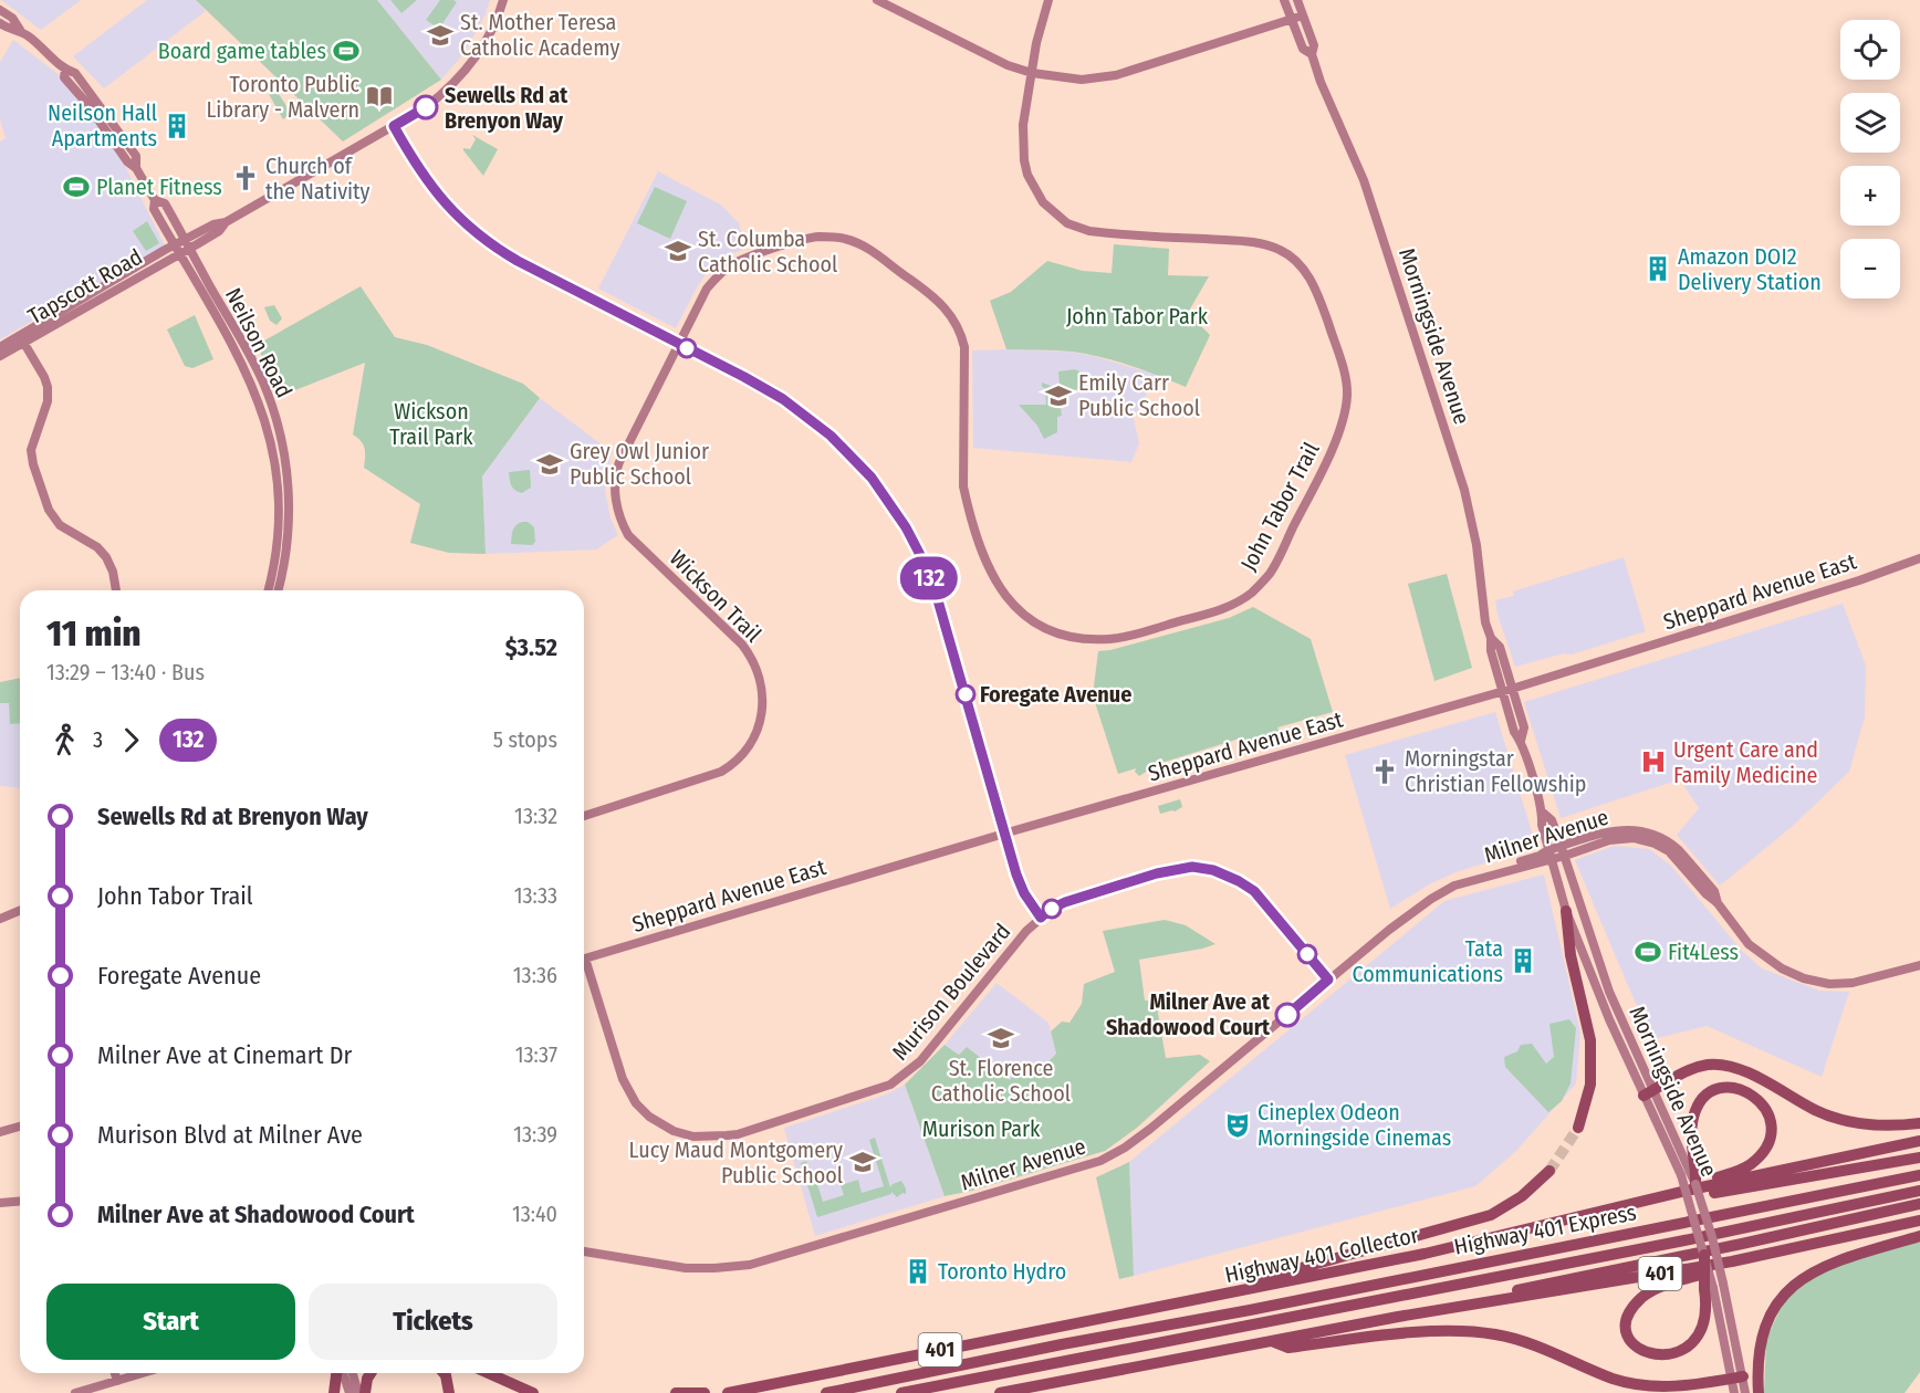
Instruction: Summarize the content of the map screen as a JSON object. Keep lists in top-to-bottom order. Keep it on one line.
{"streets":{"highway":["Highway 401 Express","Highway 401 Collector","401"],"street":["Tapscott Road","Morningside Avenue","Neilson Road","John Tabor Trail","Sheppard Avenue East","Wickson Trail","Milner Avenue","Murison Boulevard"]},"crossings":[["Tapscott Road","Neilson Road"],["Morningside Avenue","Sheppard Avenue East"],["Morningside Avenue","Milner Avenue"],["Morningside Avenue","Highway 401 Collector"],["John Tabor Trail","Wickson Trail"],["Milner Avenue","Murison Boulevard"]],"parks":["John Tabor Park","Wickson Trail Park","Murison Park"],"places":{"school or university":["St. Mother Teresa Catholic Academy","St. Columba Catholic School","Emily Carr Public School","Grey Owl Junior Public School","St. Florence Catholic School","Lucy Maud Montgomery Public School"],"sports":["Board game tables","Planet Fitness","Fit4Less"],"library":["Toronto Public Library - Malvern"],"other":["Sewells Rd at Brenyon Way","Foregate Avenue","Milner Ave at Shadowood Court"],"building":["Neilson Hall Apartments","Amazon DOI2 Delivery Station","Tata Communications","Toronto Hydro"],"church":["Church of the Nativity","Morningstar Christian Fellowship"],"hospital":["Urgent Care and Family Medicine"],"theatre":["Cineplex Odeon Morningside Cinemas"]},"lines":["bus line 132"],"page":{"on_map":"132","map_buttons":["+","−"],"heading":["11 min","13:29 – 13:40 · Bus","$3.52"],"legs":["3","132","5 stops"],"list":[{"name":"Sewells Rd at Brenyon Way","value":"13:32"},{"name":"John Tabor Trail","value":"13:33"},{"name":"Foregate Avenue","value":"13:36"},{"name":"Milner Ave at Cinemart Dr","value":"13:37"},{"name":"Murison Blvd at Milner Ave","value":"13:39"},{"name":"Milner Ave at Shadowood Court","value":"13:40"}],"buttons":["Start","Tickets"]}}
